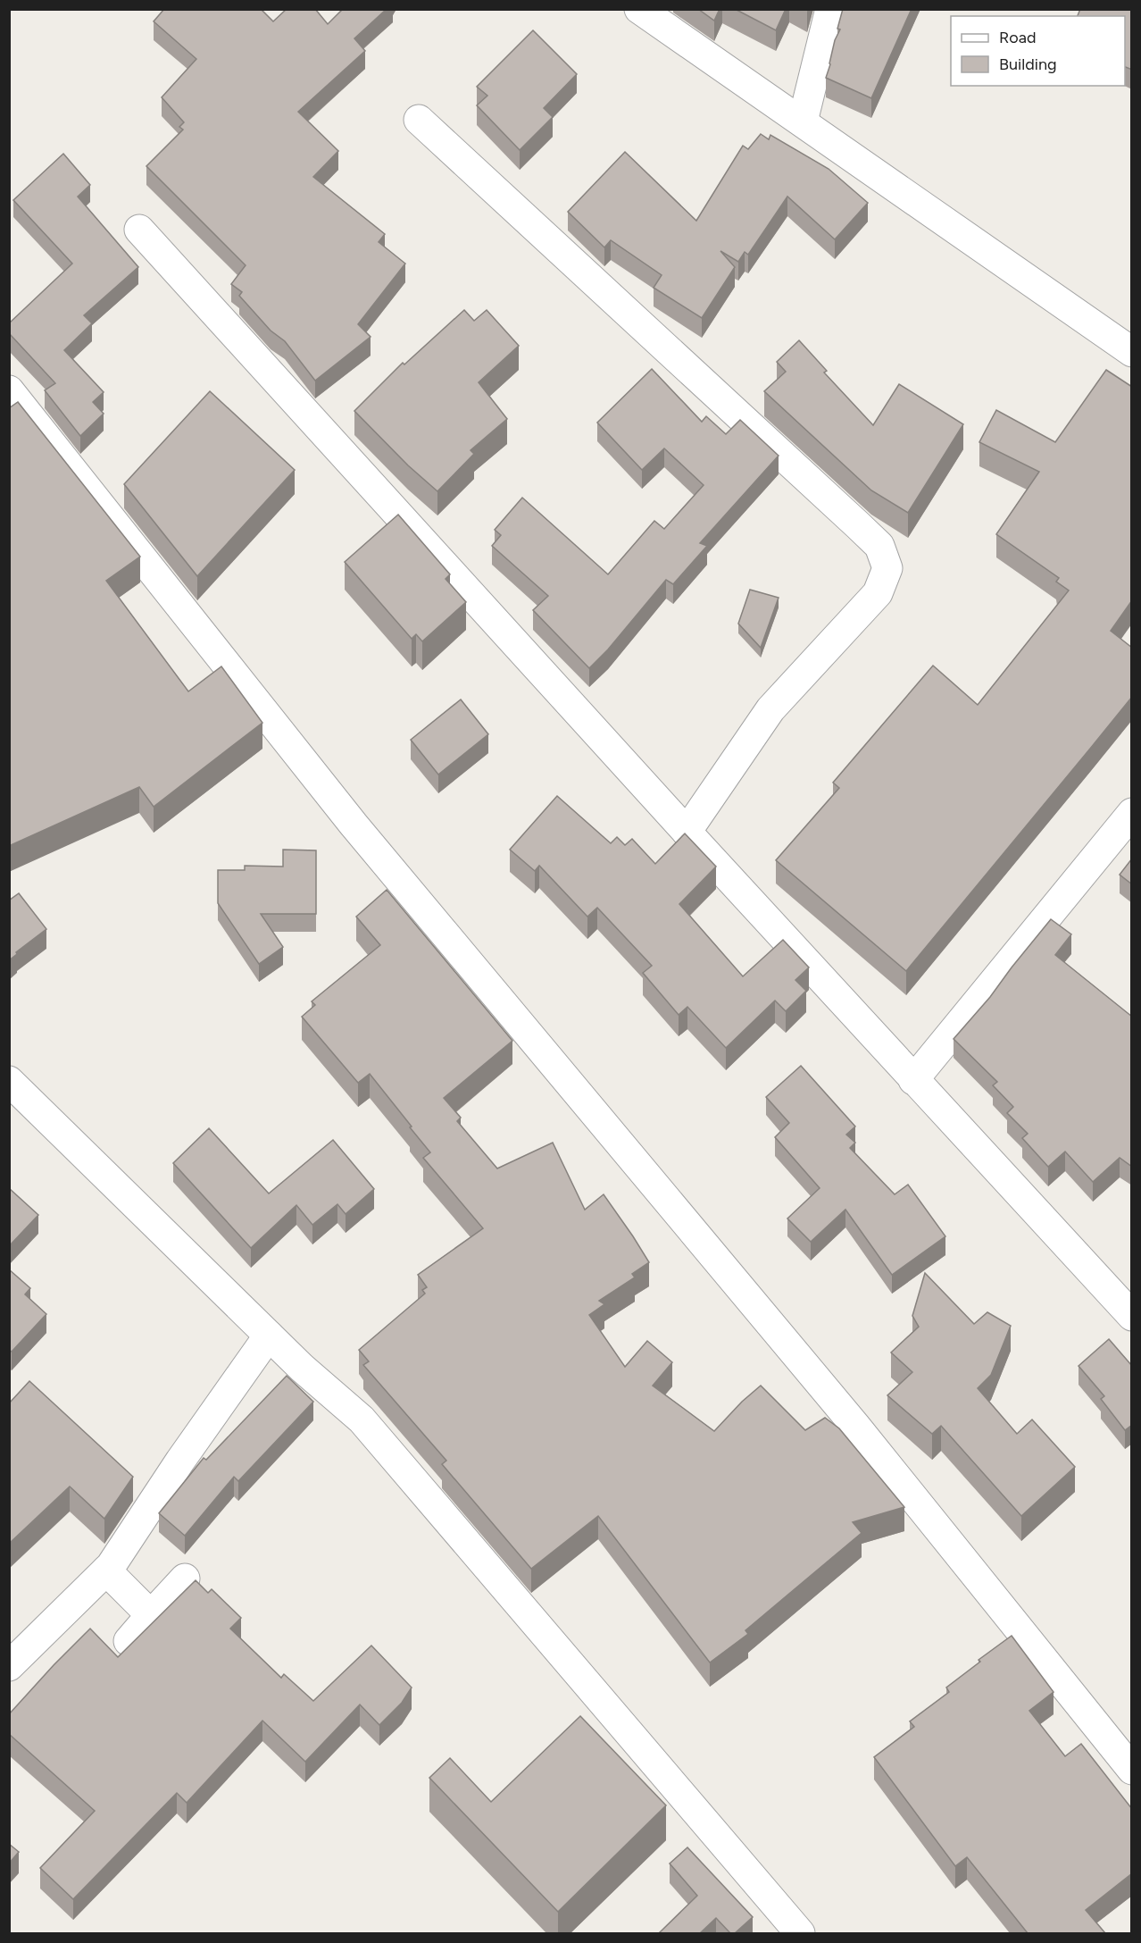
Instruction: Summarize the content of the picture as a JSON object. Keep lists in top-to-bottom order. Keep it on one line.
{"legend":["Road","Building"]}
